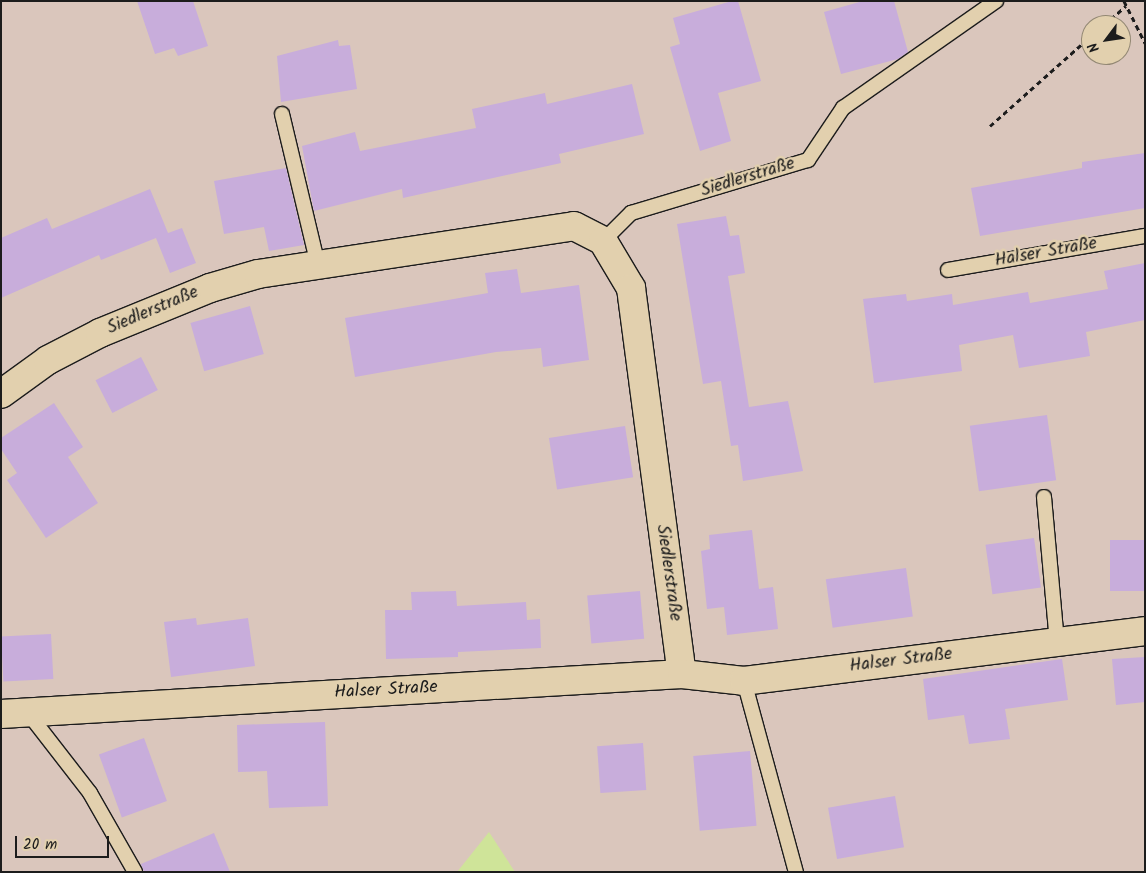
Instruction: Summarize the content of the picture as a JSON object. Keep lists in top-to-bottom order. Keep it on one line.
{"streets":{"street":["Siedlerstraße","Halser Straße"]},"crossings":[["Siedlerstraße","Halser Straße"]],"scale_bar":"20 m","north":"bottom left"}
